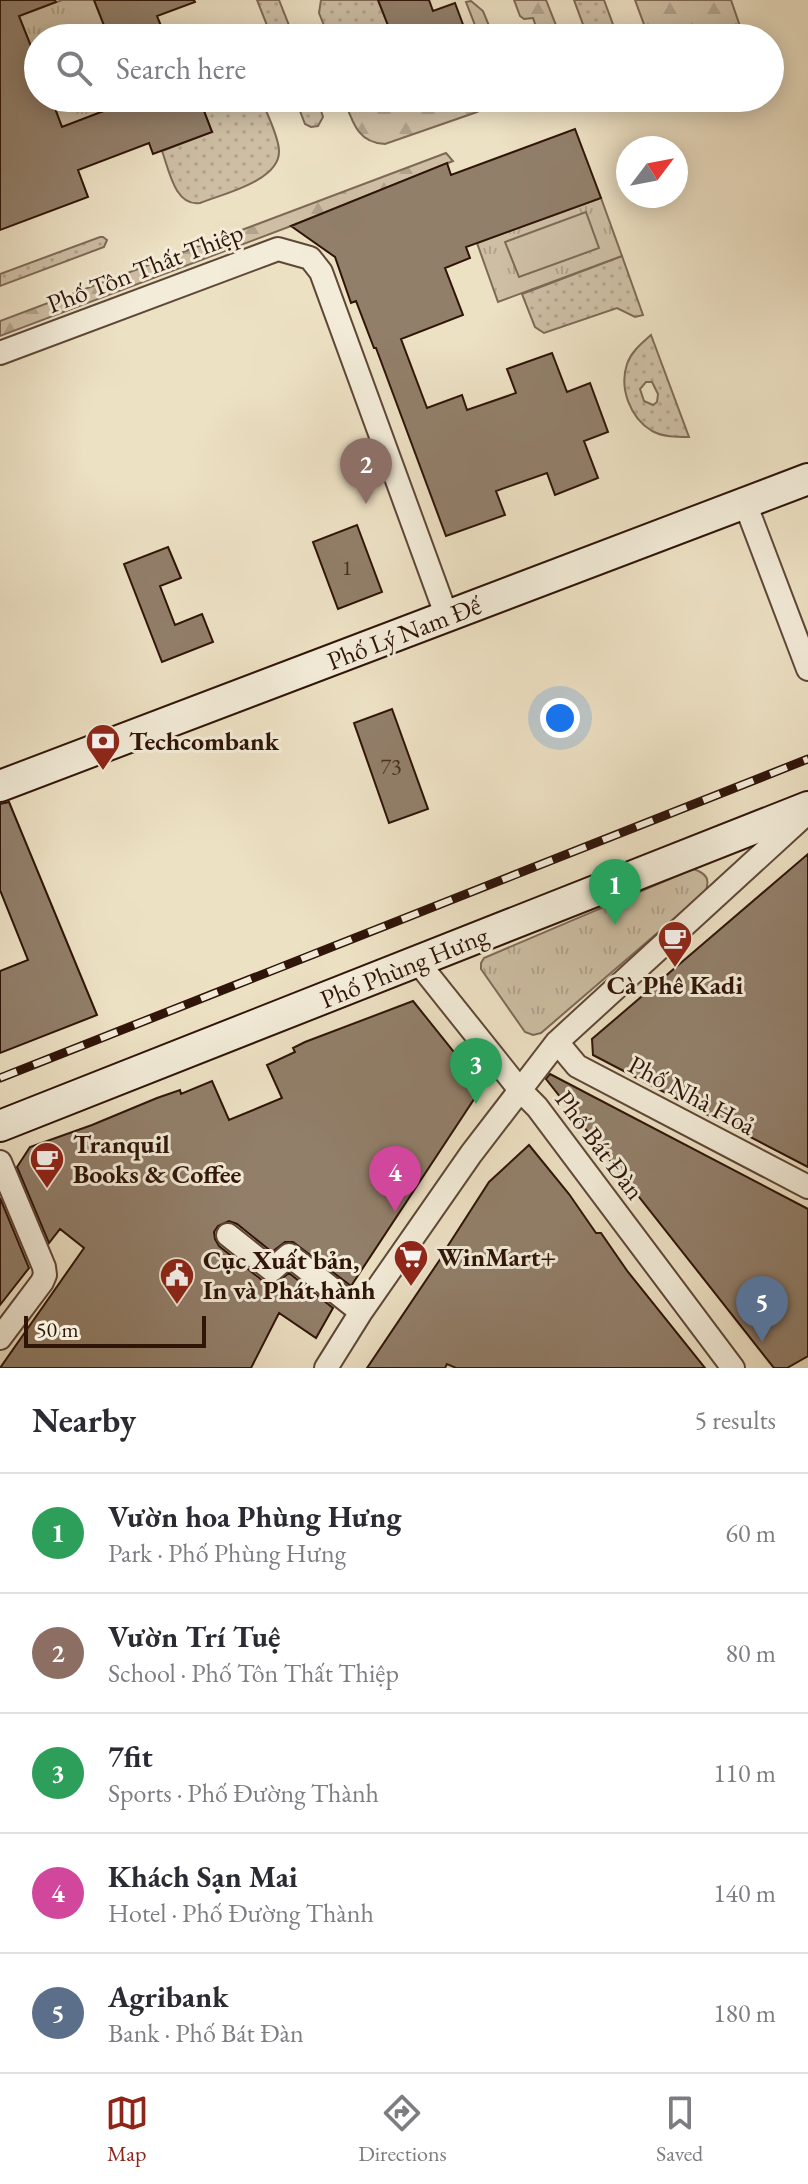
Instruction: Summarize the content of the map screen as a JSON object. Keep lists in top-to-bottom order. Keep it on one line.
{"streets":{"street":["Phố Tôn Thất Thiệp","Phố Lý Nam Đế","Phố Phùng Hưng","Phố Nhà Hoả","Phố Bát Đàn"]},"crossings":[["Phố Tôn Thất Thiệp","Phố Lý Nam Đế"],["Phố Phùng Hưng","Phố Bát Đàn"]],"places":{"bank":["Techcombank"],"cafe":["Cà Phê Kadi","Tranquil Books & Coffee"],"supermarket":["WinMart+"],"public building":["Cục Xuất bản, In và Phát hành"]},"house_numbers":["1","73"],"scale_bar":"50 m","north":"top right","page":{"search":"Search here","pins":["2","1","3","4","5"],"scale":"50 m","heading":["Nearby","5 results"],"list":[{"mark":"1","name":"Vườn hoa Phùng Hưng","note":"Park · Phố Phùng Hưng","value":"60 m"},{"mark":"2","name":"Vườn Trí Tuệ","note":"School · Phố Tôn Thất Thiệp","value":"80 m"},{"mark":"3","name":"7fit","note":"Sports · Phố Đường Thành","value":"110 m"},{"mark":"4","name":"Khách Sạn Mai","note":"Hotel · Phố Đường Thành","value":"140 m"},{"mark":"5","name":"Agribank","note":"Bank · Phố Bát Đàn","value":"180 m"}],"nav":["Map","Directions","Saved"]}}
